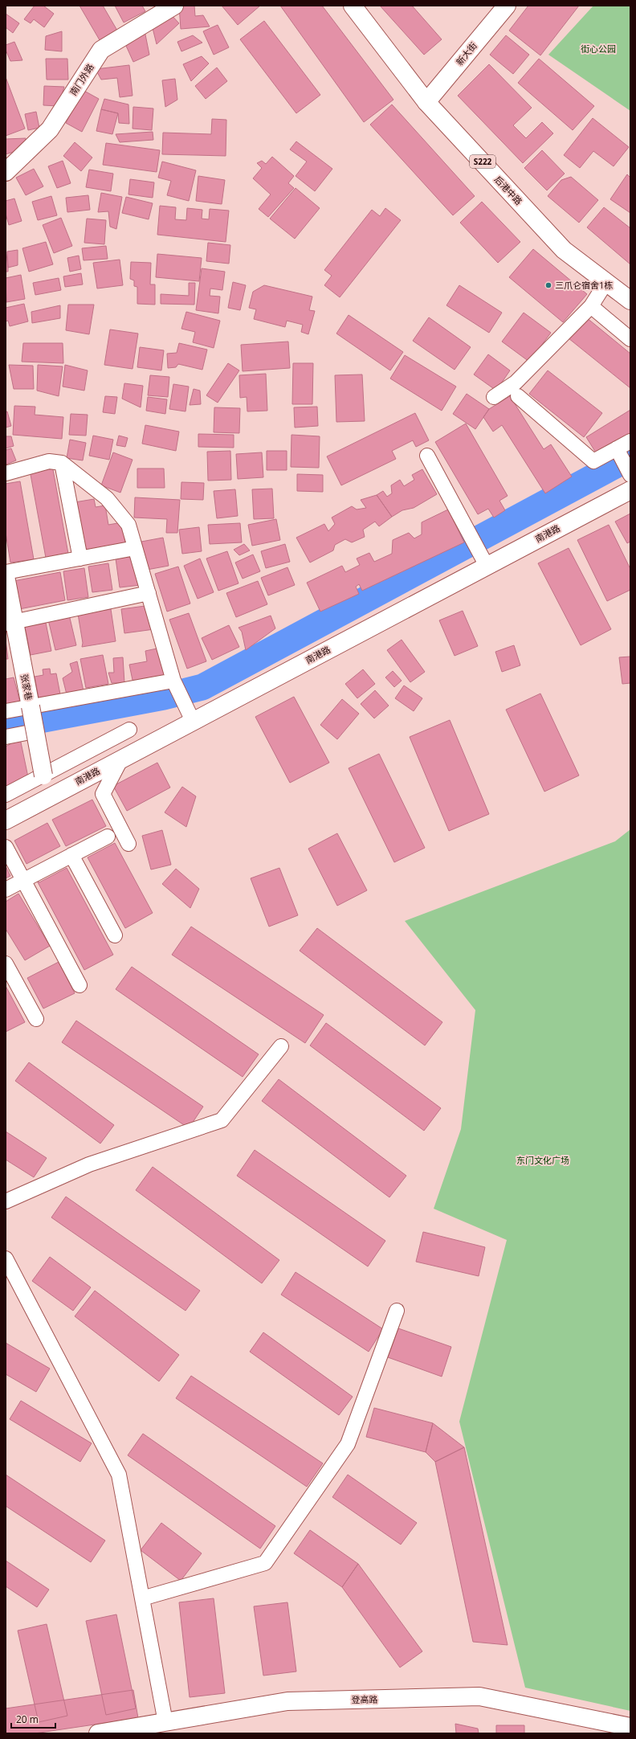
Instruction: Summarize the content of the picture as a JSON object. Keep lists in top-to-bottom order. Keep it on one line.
{"streets":{"street":["新大街","南门外路","S222","后港中路","南港路","张家巷","登高路"]},"crossings":[["新大街","后港中路"],["南港路","张家巷"]],"parks":["街心公园","东门文化广场"],"places":["三爪仑宿舍1栋"],"scale_bar":"20 m"}
